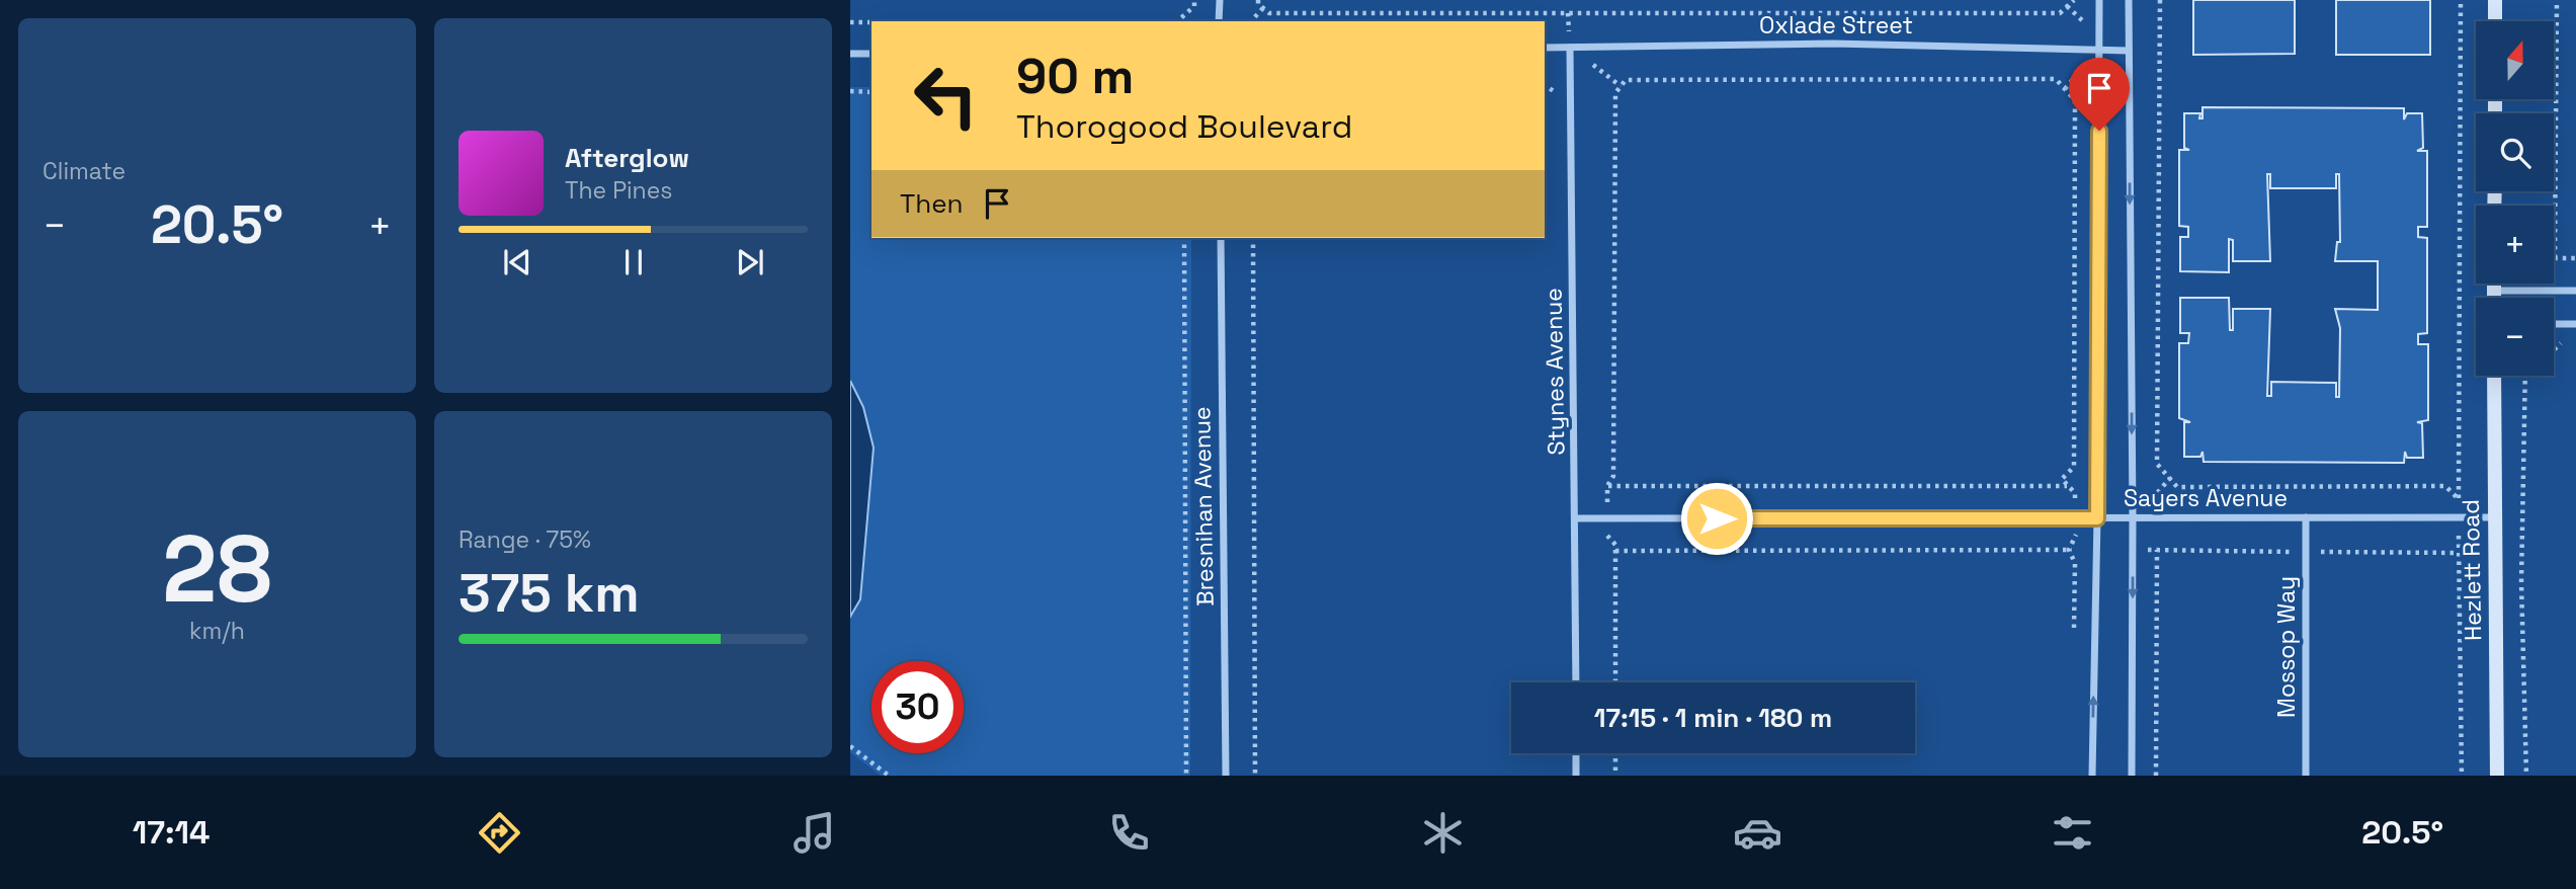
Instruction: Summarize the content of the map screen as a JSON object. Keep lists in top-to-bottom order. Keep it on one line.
{"streets":{"main road":["Hezlett Road"],"street":["Oxlade Street","Stynes Avenue","Sayers Avenue","Bresnihan Avenue","Mossop Way"]},"crossings":[["Oxlade Street","Stynes Avenue"],["Stynes Avenue","Sayers Avenue"],["Sayers Avenue","Hezlett Road"],["Sayers Avenue","Mossop Way"]],"north":"top","page":{"tile":["Climate",["28","km/h"],["Range · 75%","375 km"]],"map_buttons":["+","−"],"turn":["90 m","Thorogood Boulevard"],"song":["Afterglow","The Pines"],"then":"Then","heat":["−","20.5°","+"],"limit":"30","trip":"17:15 · 1 min · 180 m","tabs":["17:14","20.5°"]}}
